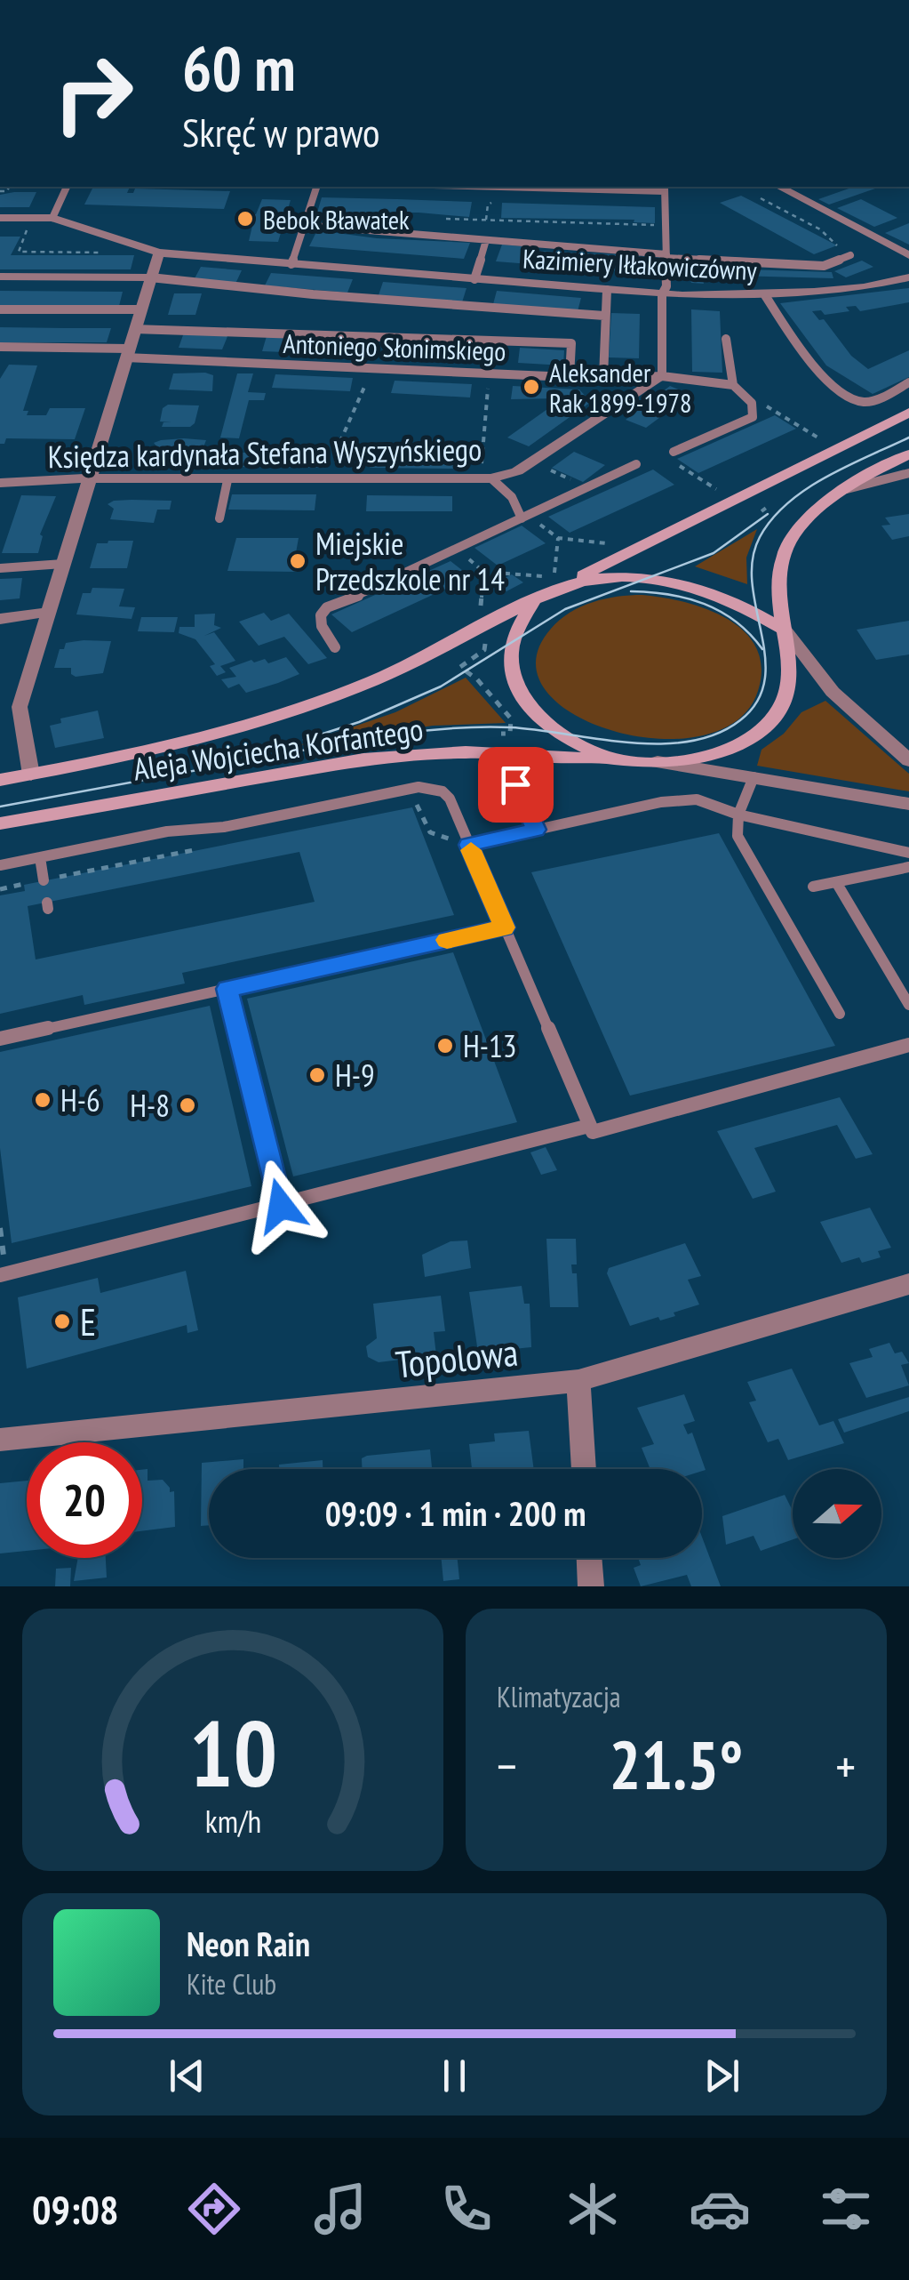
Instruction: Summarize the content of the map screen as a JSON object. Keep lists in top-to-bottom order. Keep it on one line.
{"streets":{"main road":["Aleja Wojciecha Korfantego"],"street":["Kazimiery Iłłakowiczówny","Księdza kardynała Stefana Wyszyńskiego","Topolowa"],"lane":["Antoniego Słonimskiego"]},"crossings":[["Antoniego Słonimskiego","Księdza kardynała Stefana Wyszyńskiego"]],"places":["Bebok Bławatek","Aleksander Rak 1899-1978","Miejskie Przedszkole nr 14","H-13","H-9","H-6","H-8","E"],"north":"right","page":{"turn":["60 m","Skręć w prawo"],"limit":"20","trip":"09:09 · 1 min · 200 m","tile":"Klimatyzacja","heat":["−","21.5°","+"],"song":["Neon Rain","Kite Club"],"tabs":"09:08","gauge":["10","km/h"]}}
